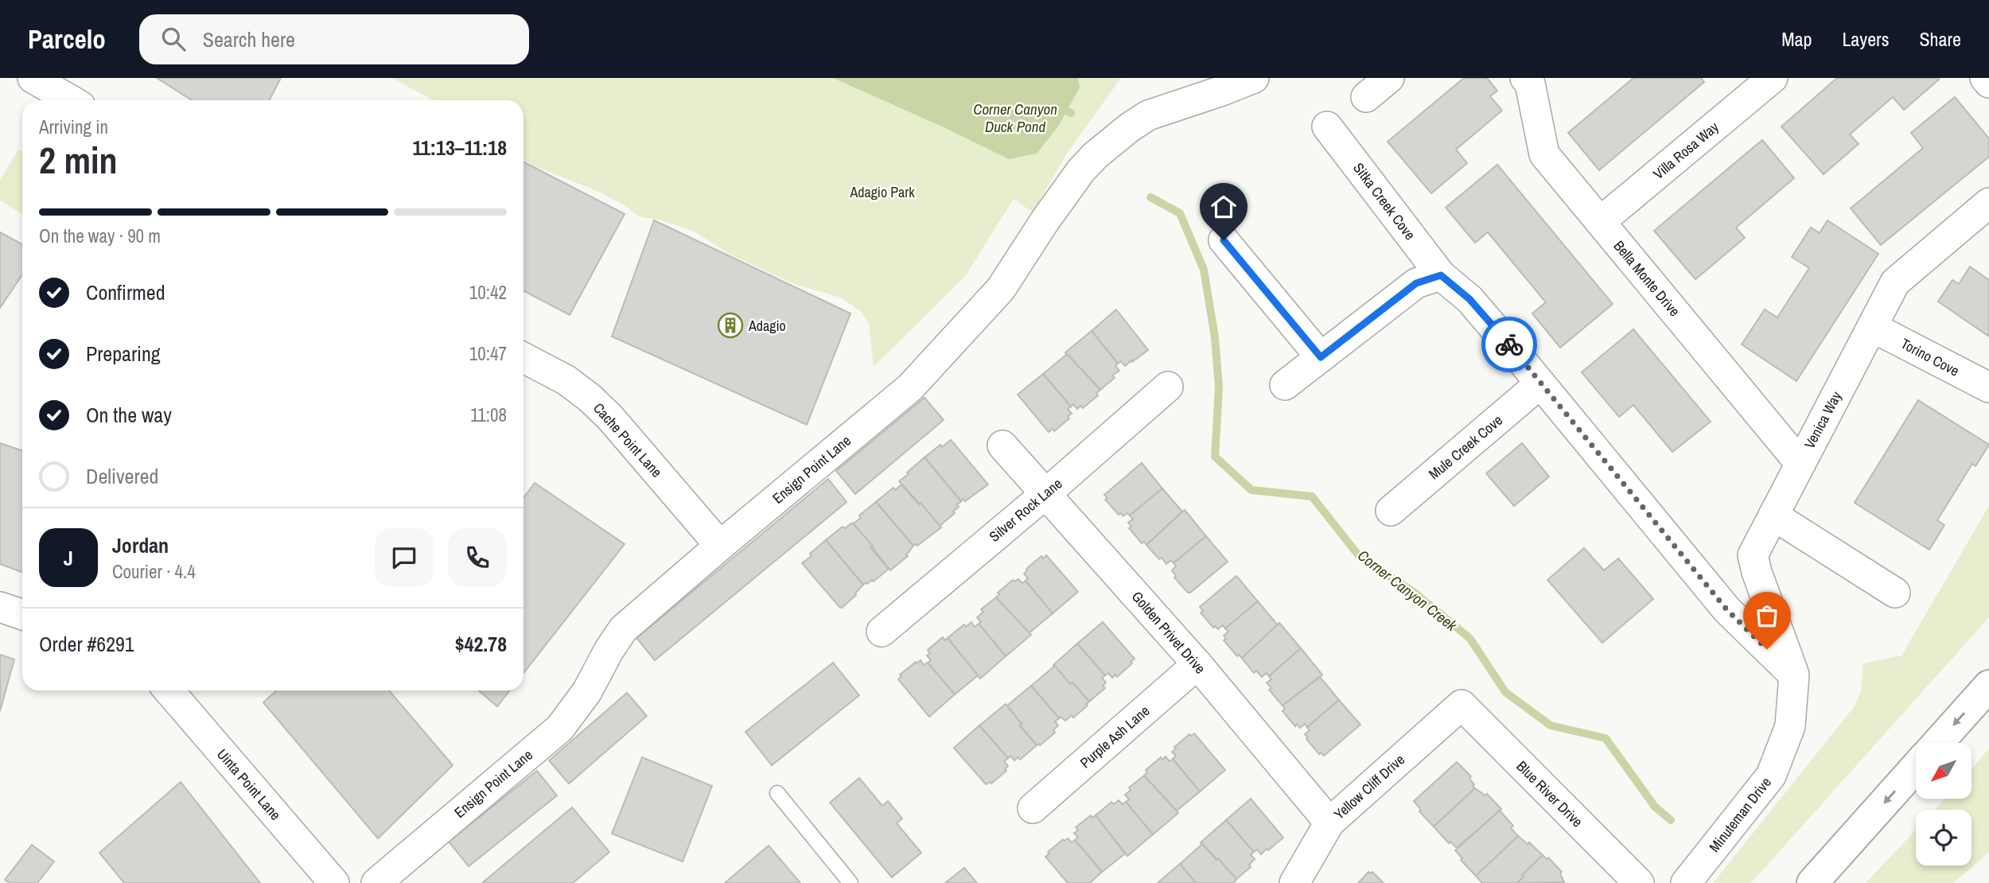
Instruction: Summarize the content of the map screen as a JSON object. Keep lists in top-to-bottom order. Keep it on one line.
{"streets":{"street":["Villa Rosa Way","Sitka Creek Cove","Bella Monte Drive","Torino Cove","Venica Way","Cache Point Lane","Mule Creek Cove","Ensign Point Lane","Silver Rock Lane","Golden Privet Drive","Purple Ash Lane","Uinta Point Lane","Yellow Cliff Drive","Blue River Drive","Minuteman Drive"]},"crossings":[["Villa Rosa Way","Bella Monte Drive"],["Sitka Creek Cove","Venica Way"],["Sitka Creek Cove","Mule Creek Cove"],["Sitka Creek Cove","Minuteman Drive"],["Bella Monte Drive","Venica Way"],["Torino Cove","Venica Way"],["Venica Way","Minuteman Drive"],["Cache Point Lane","Ensign Point Lane"],["Silver Rock Lane","Golden Privet Drive"],["Golden Privet Drive","Purple Ash Lane"],["Golden Privet Drive","Yellow Cliff Drive"],["Yellow Cliff Drive","Blue River Drive"]],"water":["Corner Canyon Duck Pond","Corner Canyon Creek"],"parks":["Adagio Park"],"places":{"building":["Adagio"]},"north":"bottom left","page":{"header":"Parcelo","search":"Search here","nav":["Map","Layers","Share"],"heading":["2 min","Arriving in","11:13–11:18"],"panel":["Jordan","Courier · 4.4","Order #6291","$42.78"],"bar":"On the way · 90 m","list":[["Confirmed","10:42"],["Preparing","10:47"],["On the way","11:08"],"Delivered"],"round":"J"}}
